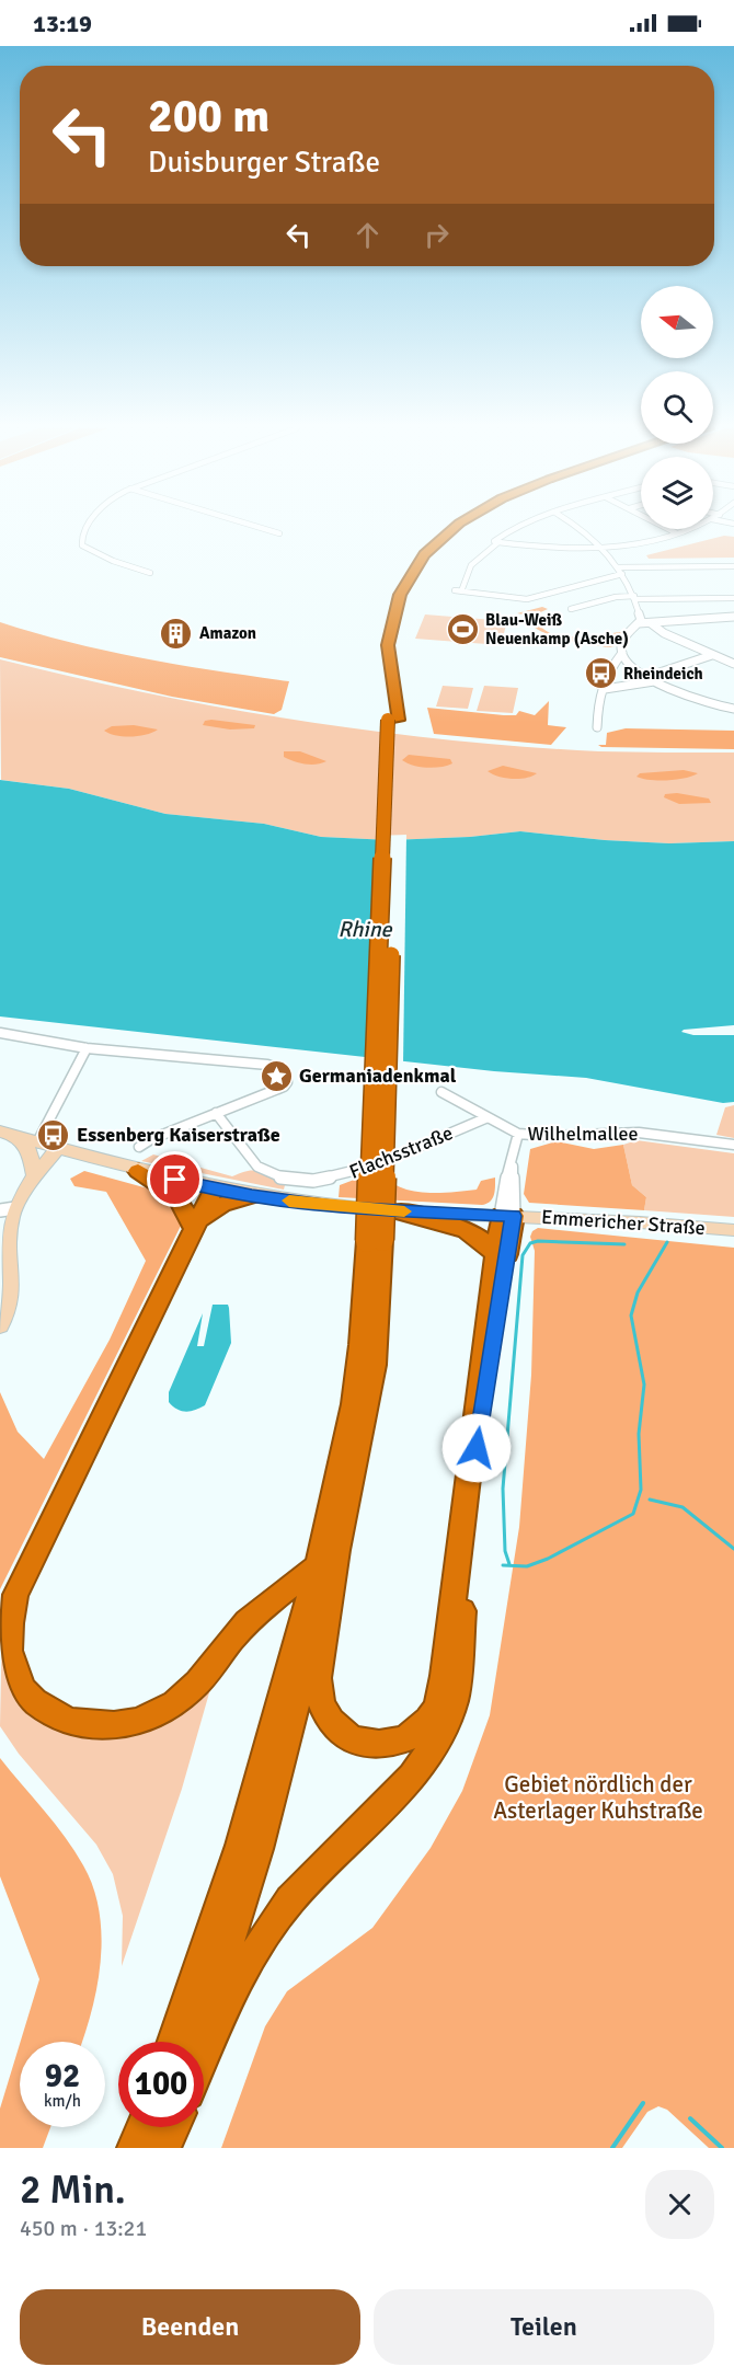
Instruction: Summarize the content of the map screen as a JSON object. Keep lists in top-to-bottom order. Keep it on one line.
{"streets":{"main road":["Emmericher Straße"],"street":["Wilhelmallee","Flachsstraße"]},"crossings":[["Wilhelmallee","Flachsstraße"]],"water":["Rhine"],"parks":["Gebiet nördlich der Asterlager Kuhstraße"],"places":{"sports":["Blau-Weiß Neuenkamp (Asche)"],"building":["Amazon"],"bus stop":["Rheindeich","Essenberg Kaiserstraße"],"place":["Germaniadenkmal"]},"north":"left","page":{"status":"13:19","turn":["200 m","Duisburger Straße"],"speed":"92 km/h","limit":"100","heading":["2 Min.","450 m · 13:21"],"buttons":["Beenden","Teilen"]}}
